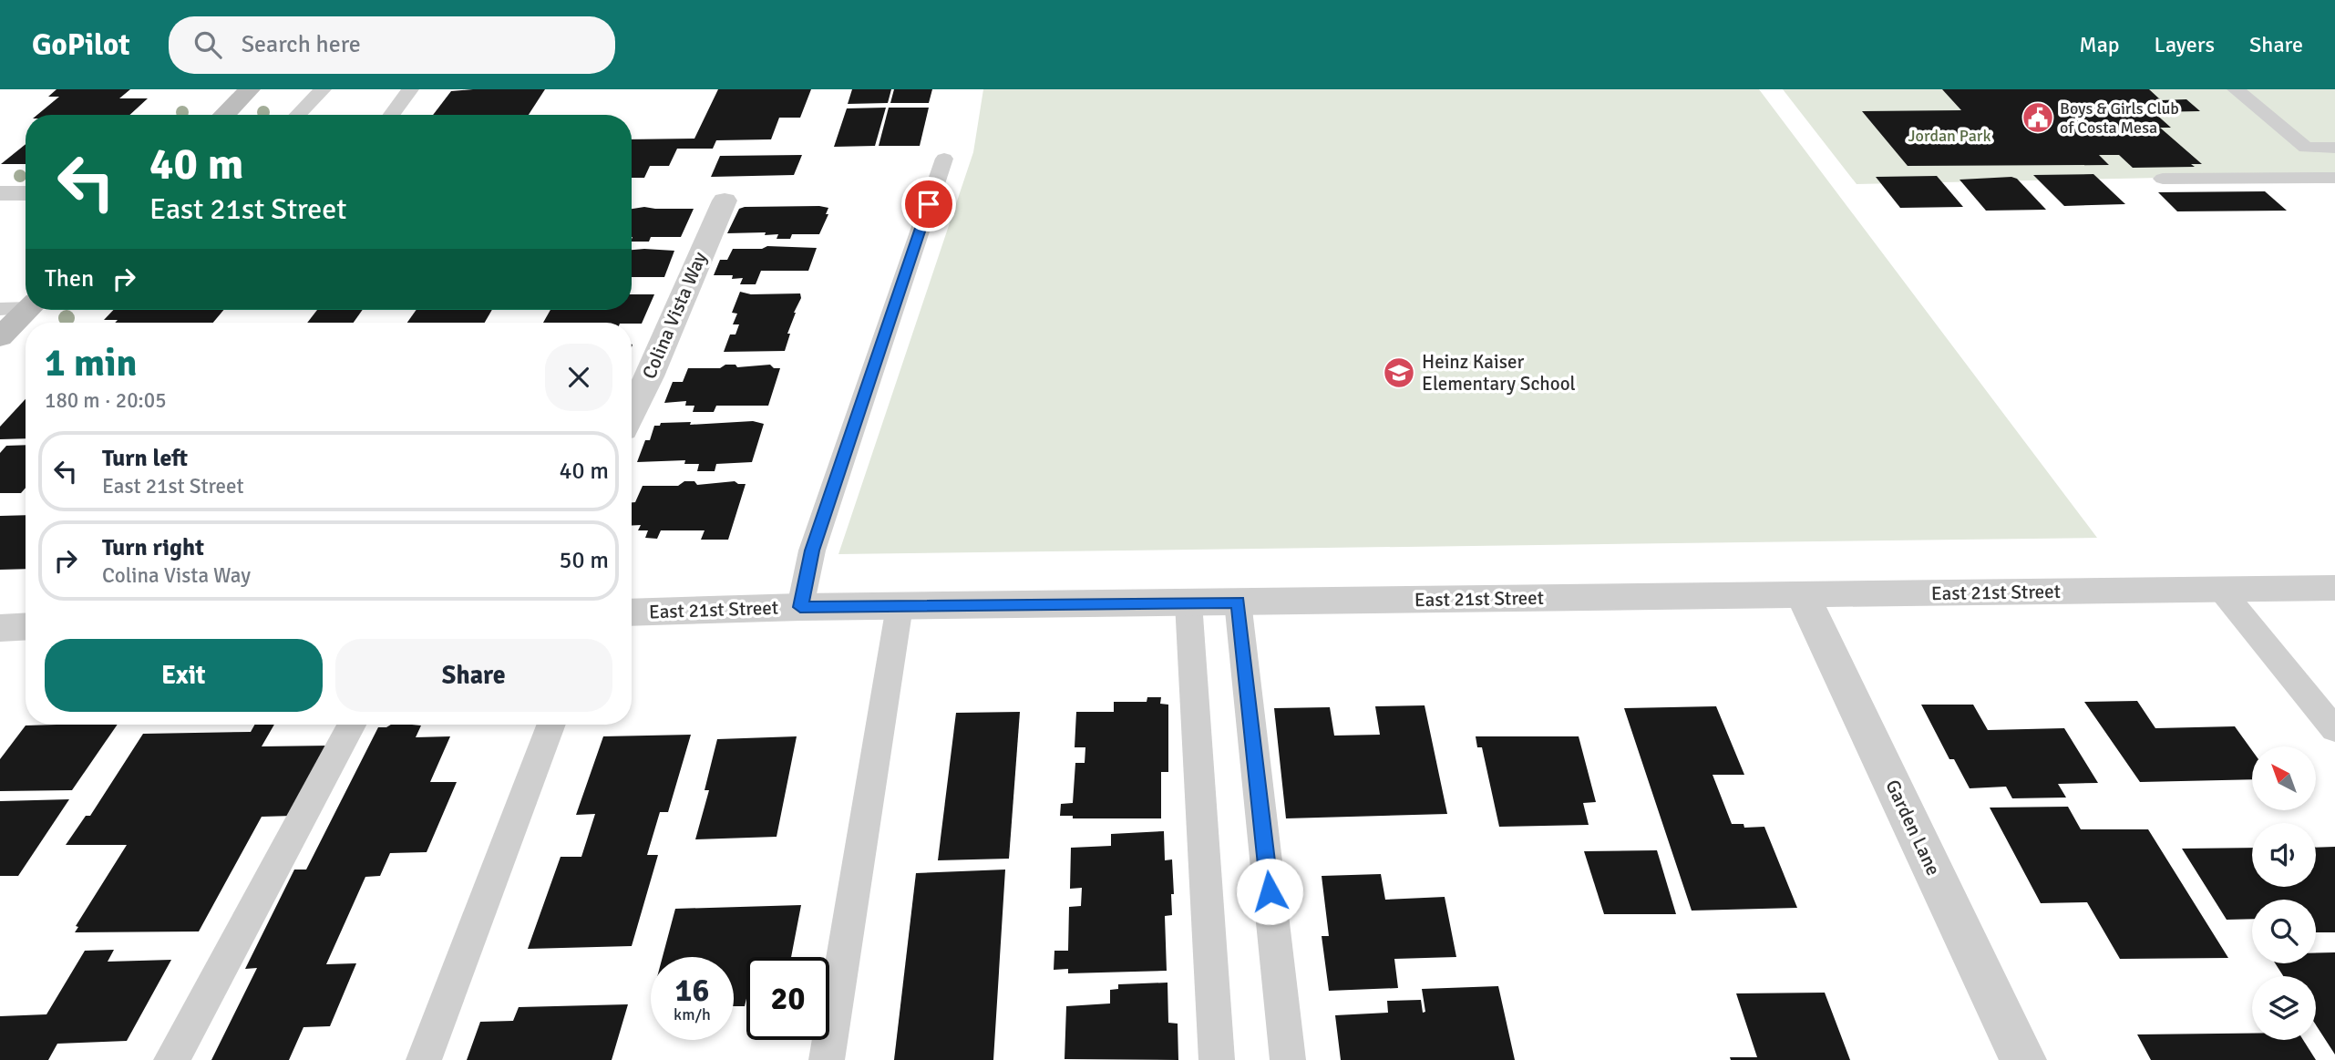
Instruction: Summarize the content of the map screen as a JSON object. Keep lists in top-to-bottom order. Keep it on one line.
{"streets":{"street":["Colina Vista Way","East 21st Street","Garden Lane"]},"crossings":[["East 21st Street","Garden Lane"]],"parks":["Jordan Park"],"places":{"public building":["Boys & Girls Club of Costa Mesa"],"school or university":["Heinz Kaiser Elementary School"]},"north":"top left","page":{"header":"GoPilot","search":"Search here","nav":["Map","Layers","Share"],"turn":["40 m","East 21st Street"],"then":"Then","heading":["1 min","180 m · 20:05"],"list":[{"name":"Turn left","note":"East 21st Street","value":"40 m"},{"name":"Turn right","note":"Colina Vista Way","value":"50 m"}],"buttons":["Exit","Share"],"speed":"16 km/h","limit":"20"}}
